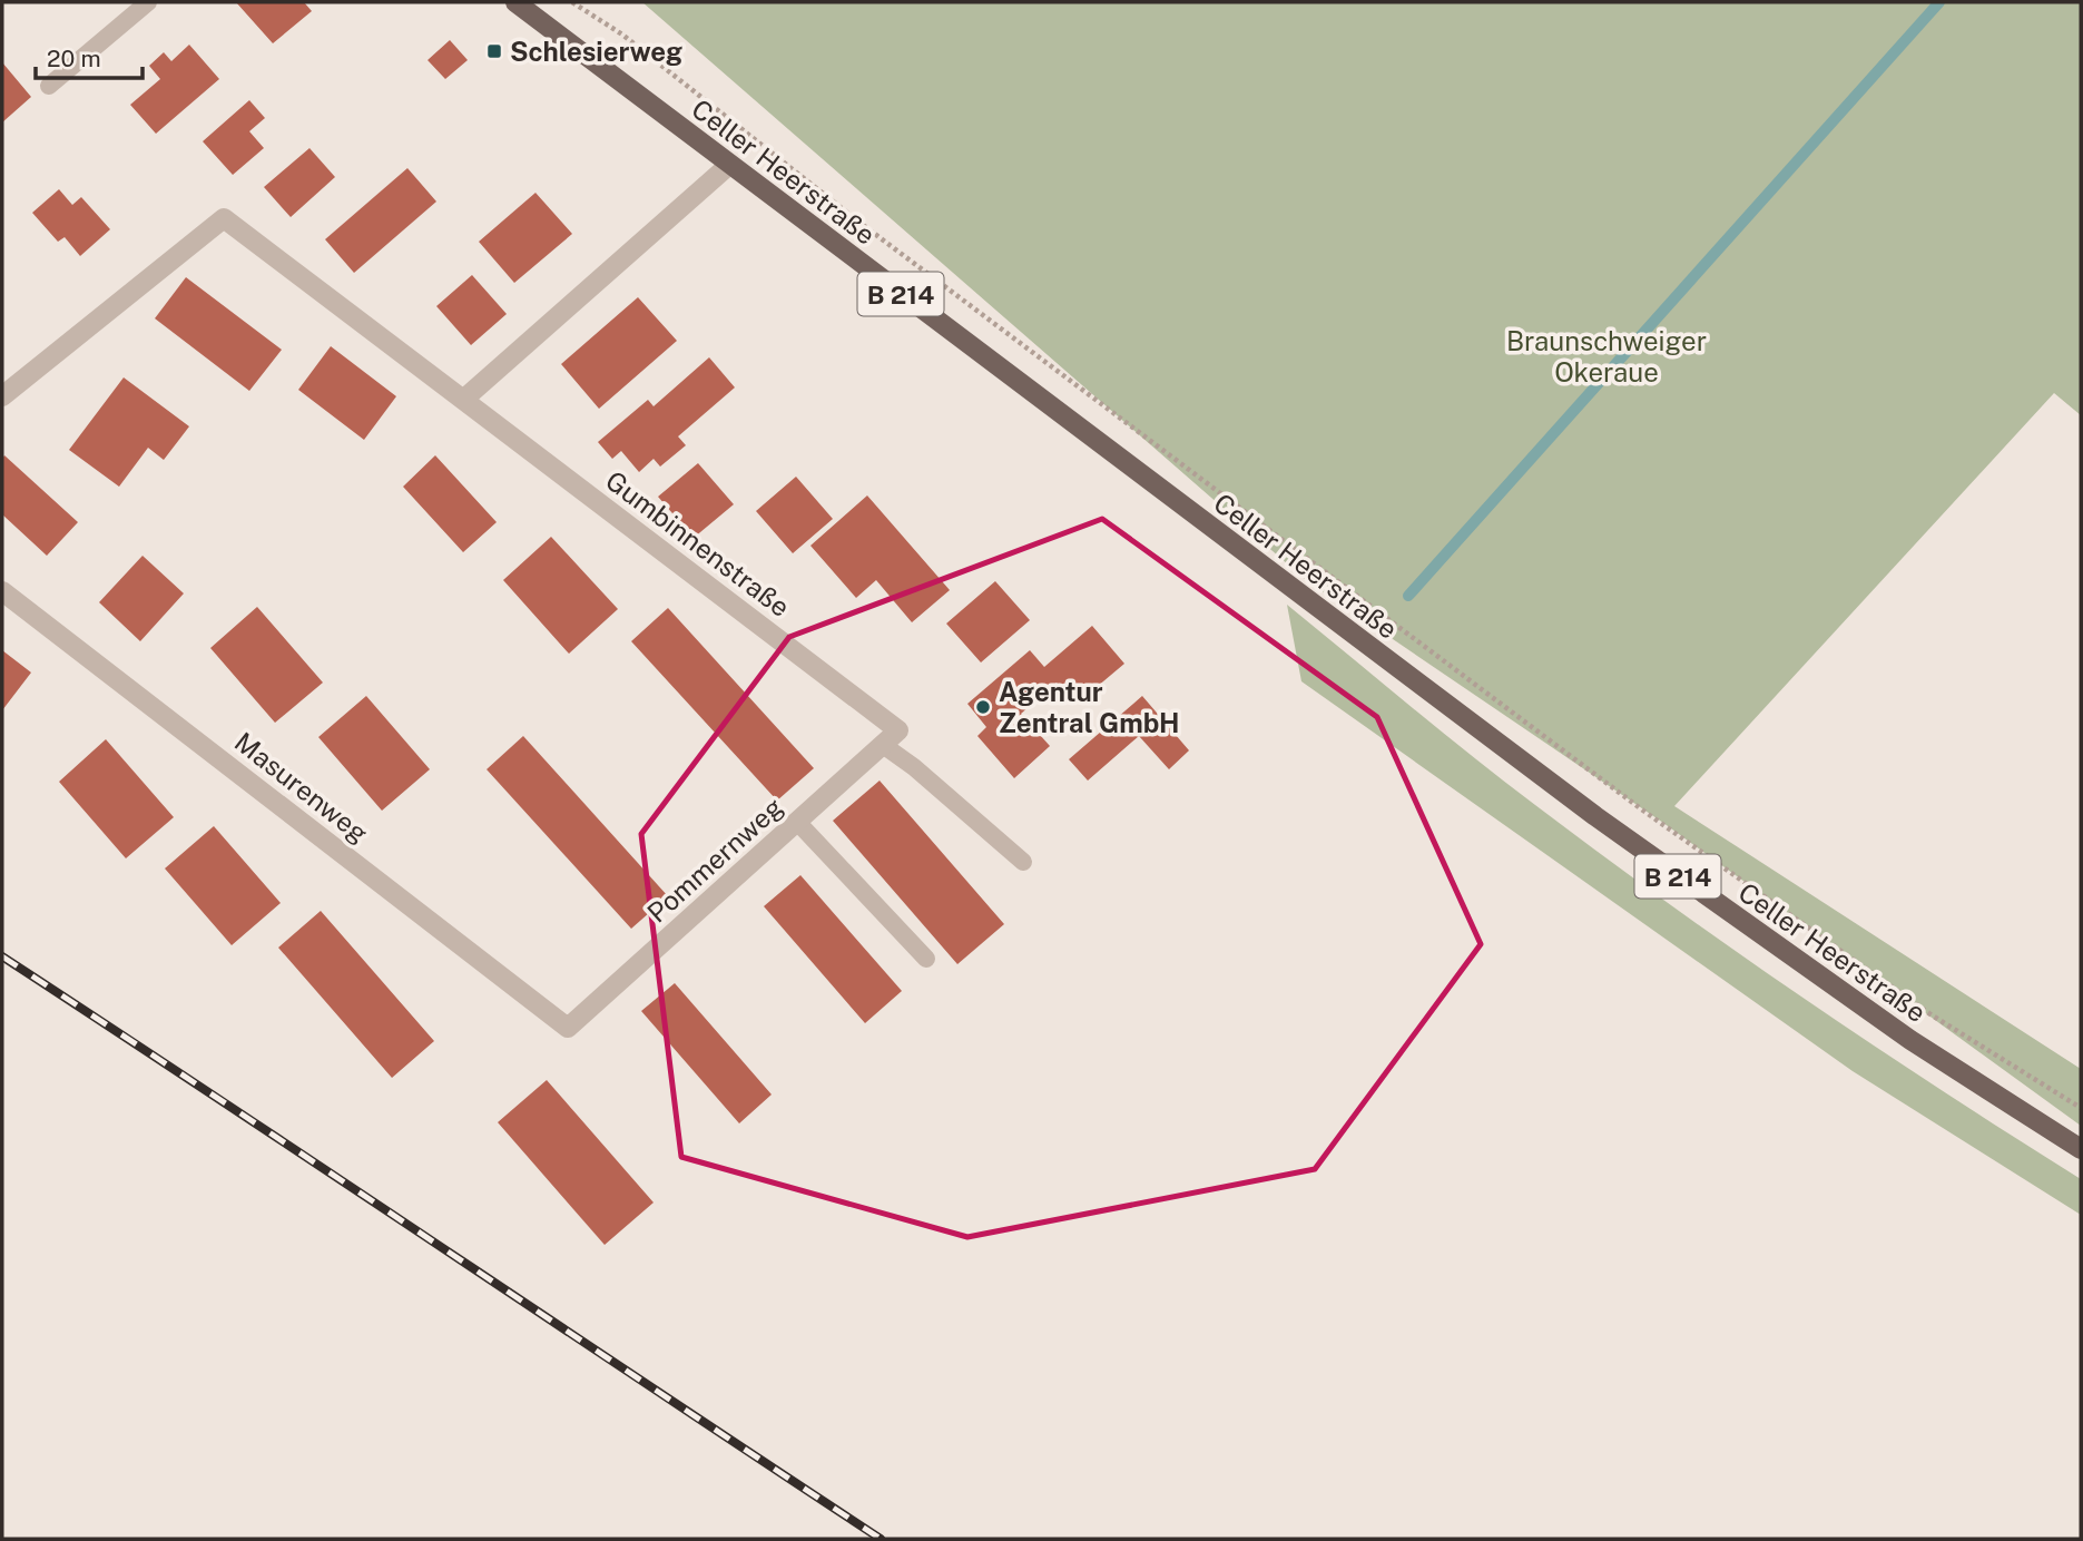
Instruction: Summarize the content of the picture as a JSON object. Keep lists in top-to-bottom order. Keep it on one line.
{"streets":{"main road":["Celler Heerstraße","B 214"],"street":["Gumbinnenstraße","Masurenweg","Pommernweg"]},"crossings":[["Gumbinnenstraße","Pommernweg"],["Masurenweg","Pommernweg"]],"parks":["Braunschweiger Okeraue"],"places":{"transit":["Schlesierweg"],"other":["Agentur Zentral GmbH"]},"scale_bar":"20 m"}
